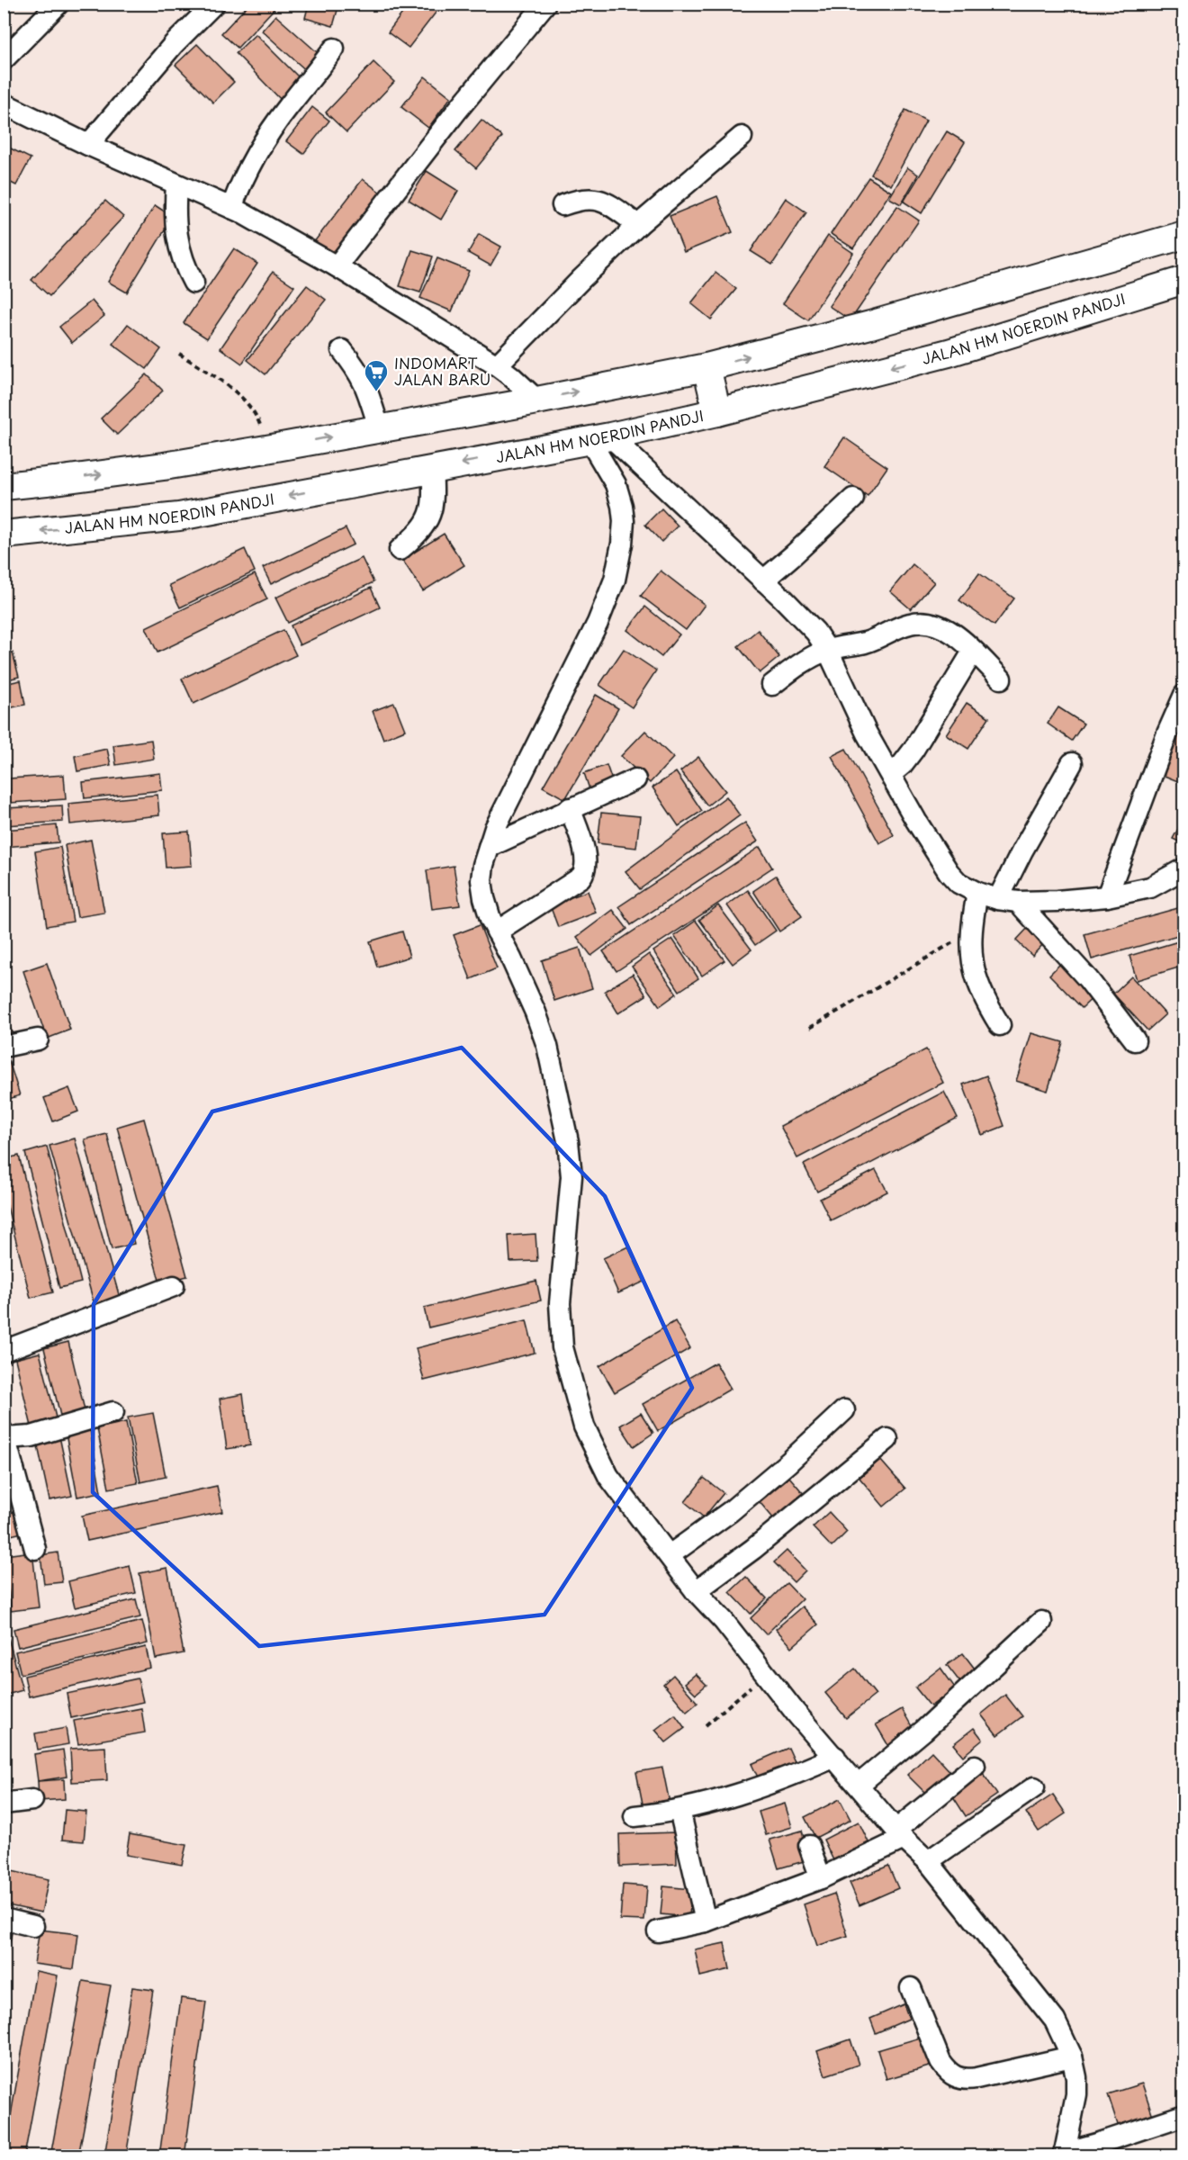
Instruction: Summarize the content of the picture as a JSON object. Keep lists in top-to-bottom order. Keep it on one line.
{"streets":{"main road":["JALAN HM NOERDIN PANDJI"]},"places":{"supermarket":["INDOMART JALAN BARU"]}}
